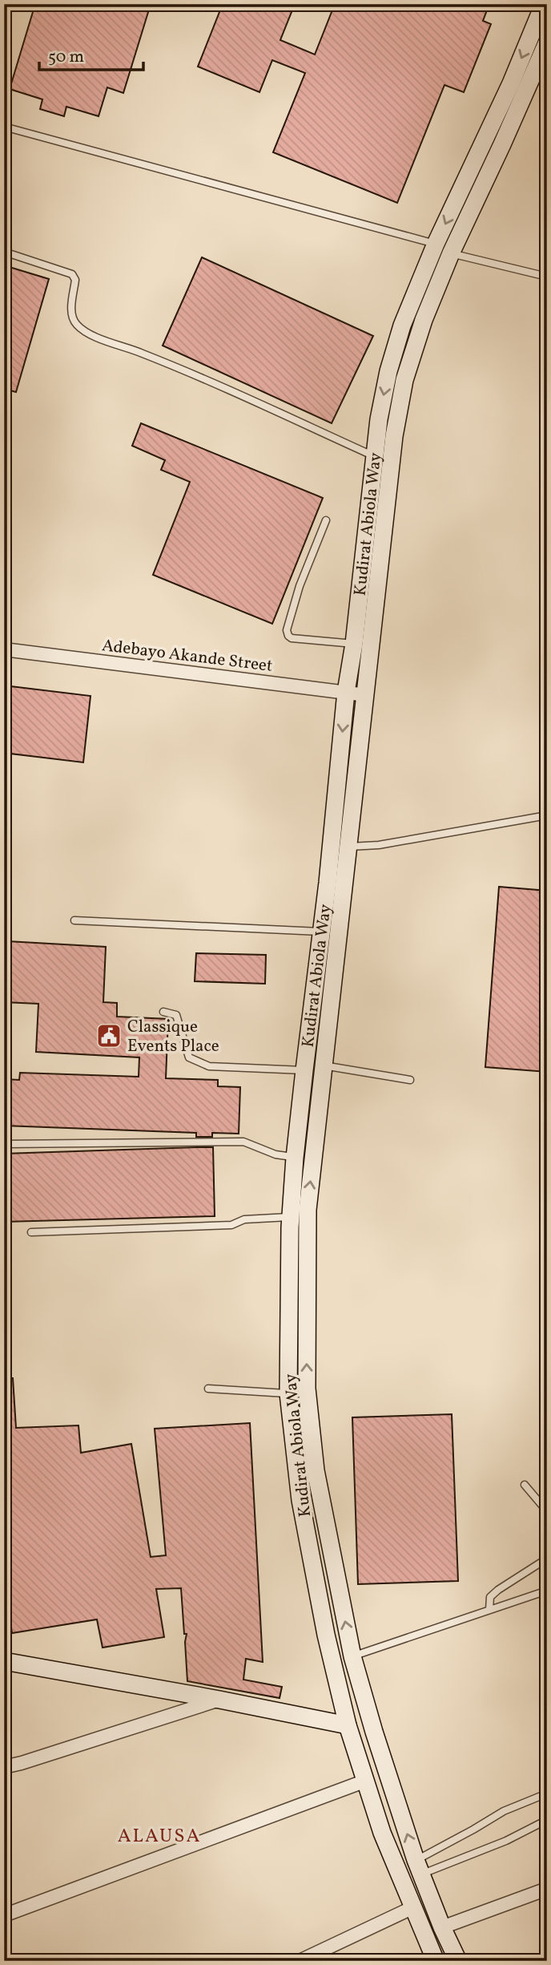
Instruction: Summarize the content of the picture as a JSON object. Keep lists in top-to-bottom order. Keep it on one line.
{"streets":{"main road":["Kudirat Abiola Way"],"street":["Adebayo Akande Street"]},"crossings":[["Kudirat Abiola Way","Adebayo Akande Street"]],"districts":["ALAUSA"],"places":{"public building":["Classique Events Place"]},"scale_bar":"50 m"}
